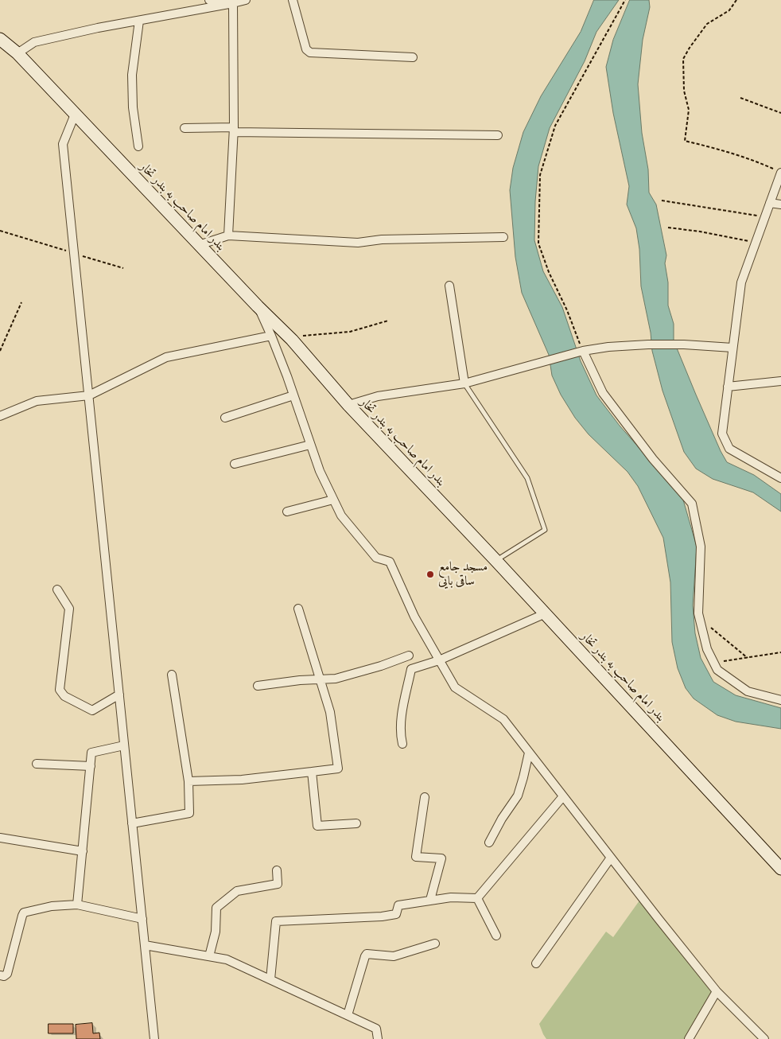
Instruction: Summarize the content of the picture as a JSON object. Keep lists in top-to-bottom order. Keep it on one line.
{"streets":{"main road":["بندر امام صاحب به بندر تخار"]},"places":["مسجد جامع ساقی بایی"]}
